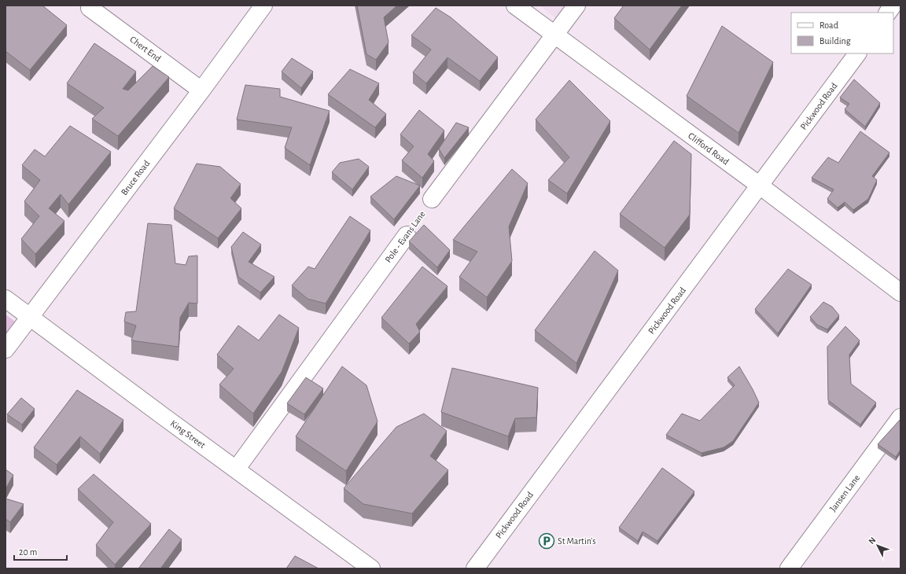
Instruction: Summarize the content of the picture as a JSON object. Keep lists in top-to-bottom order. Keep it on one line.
{"streets":{"street":["Chert End","Pickwood Road","Clifford Road","Bruce Road","Pole - Evans Lane","King Street","Jansen Lane"]},"crossings":[["Chert End","Bruce Road"],["Pickwood Road","Clifford Road"],["Bruce Road","King Street"],["Pole - Evans Lane","King Street"]],"places":{"parking":["St Martin's"]},"legend":["Road","Building"],"scale_bar":"20 m","north":"top left"}
